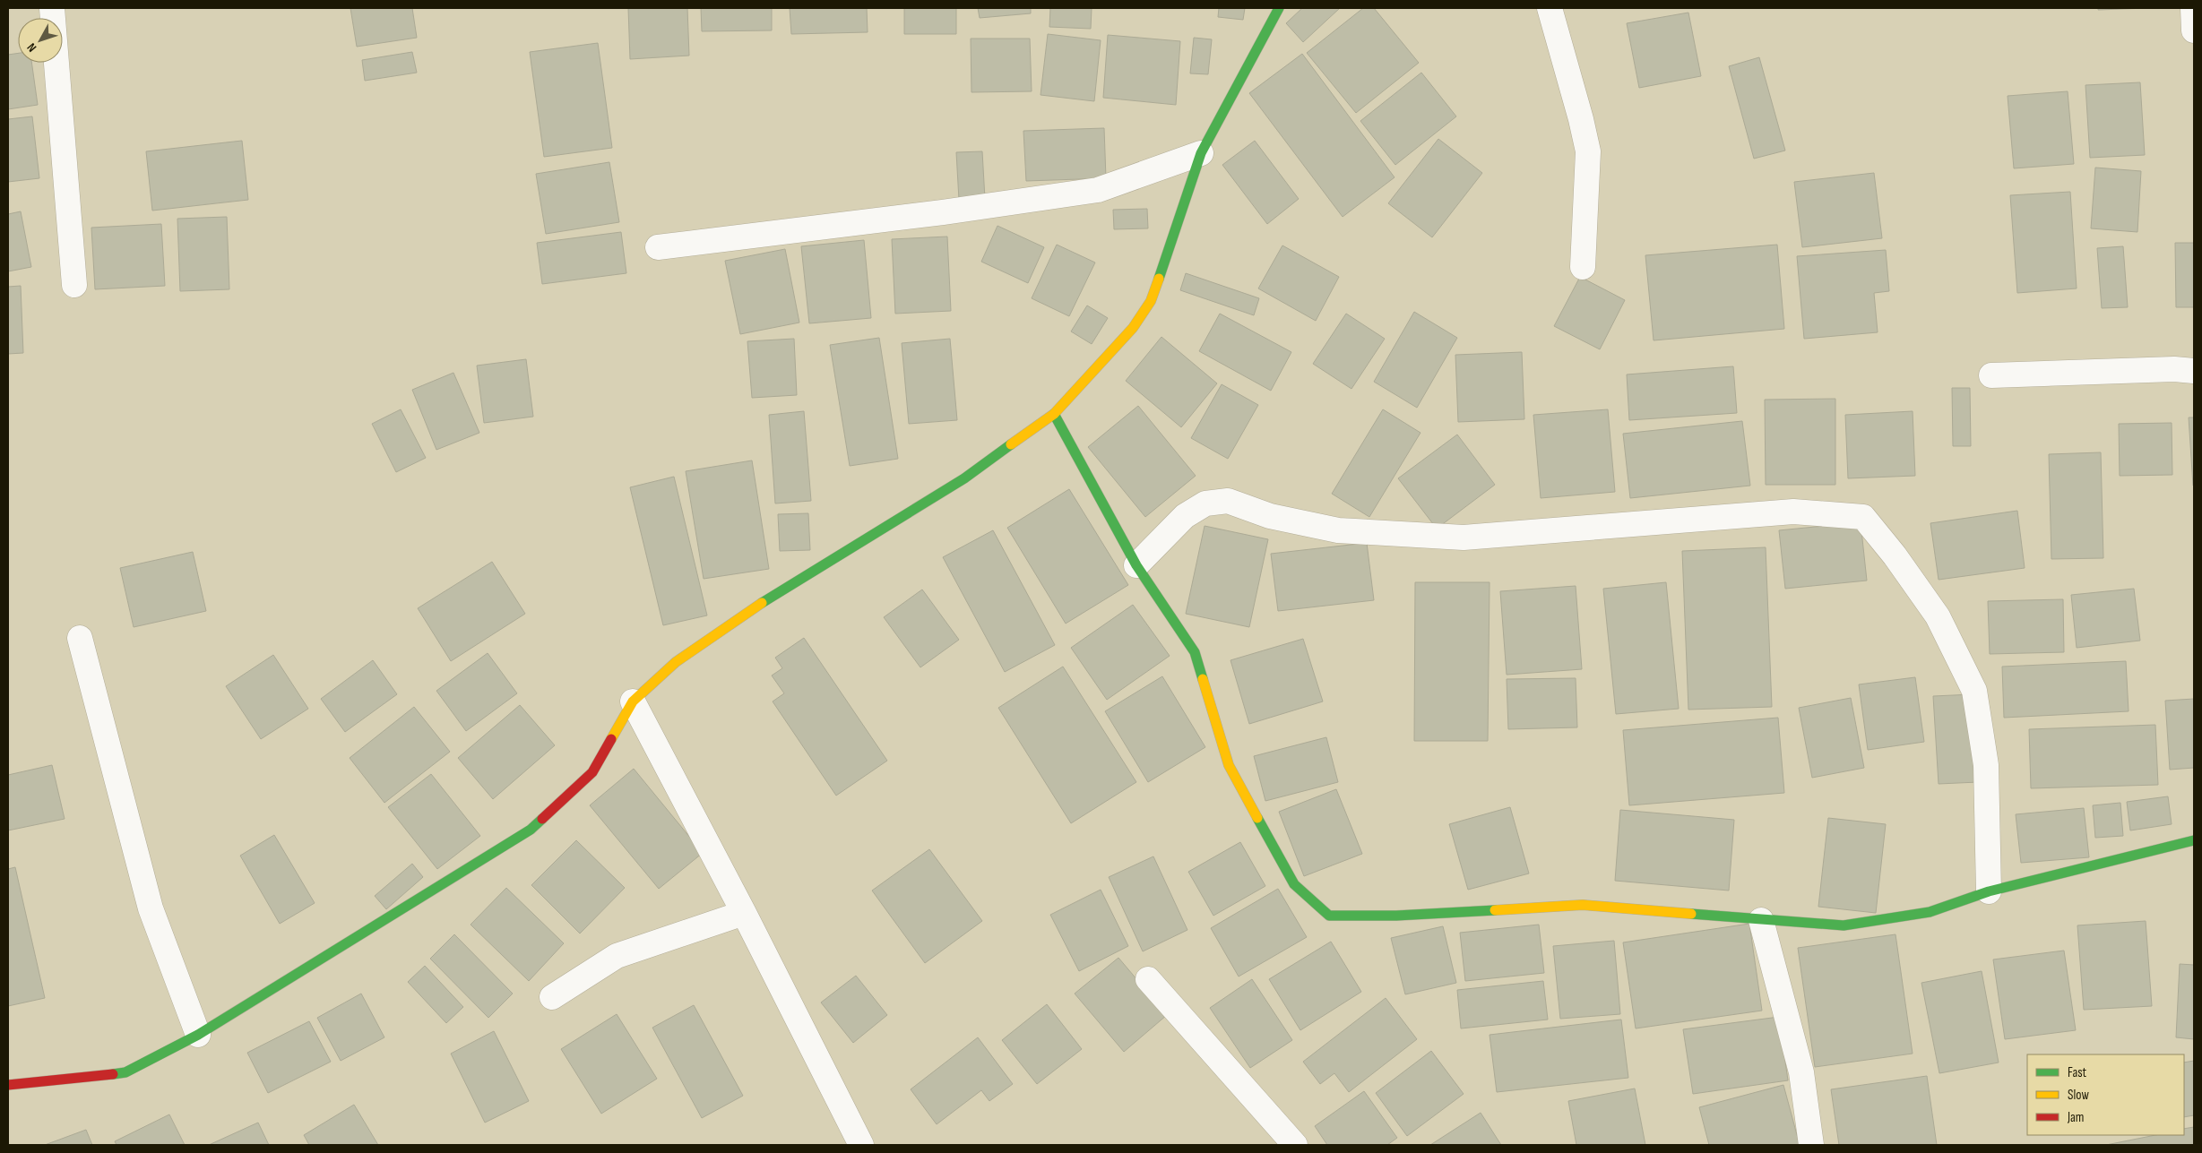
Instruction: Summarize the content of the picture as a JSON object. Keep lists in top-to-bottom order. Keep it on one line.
{"legend":["Fast","Slow","Jam"],"north":"bottom left"}
